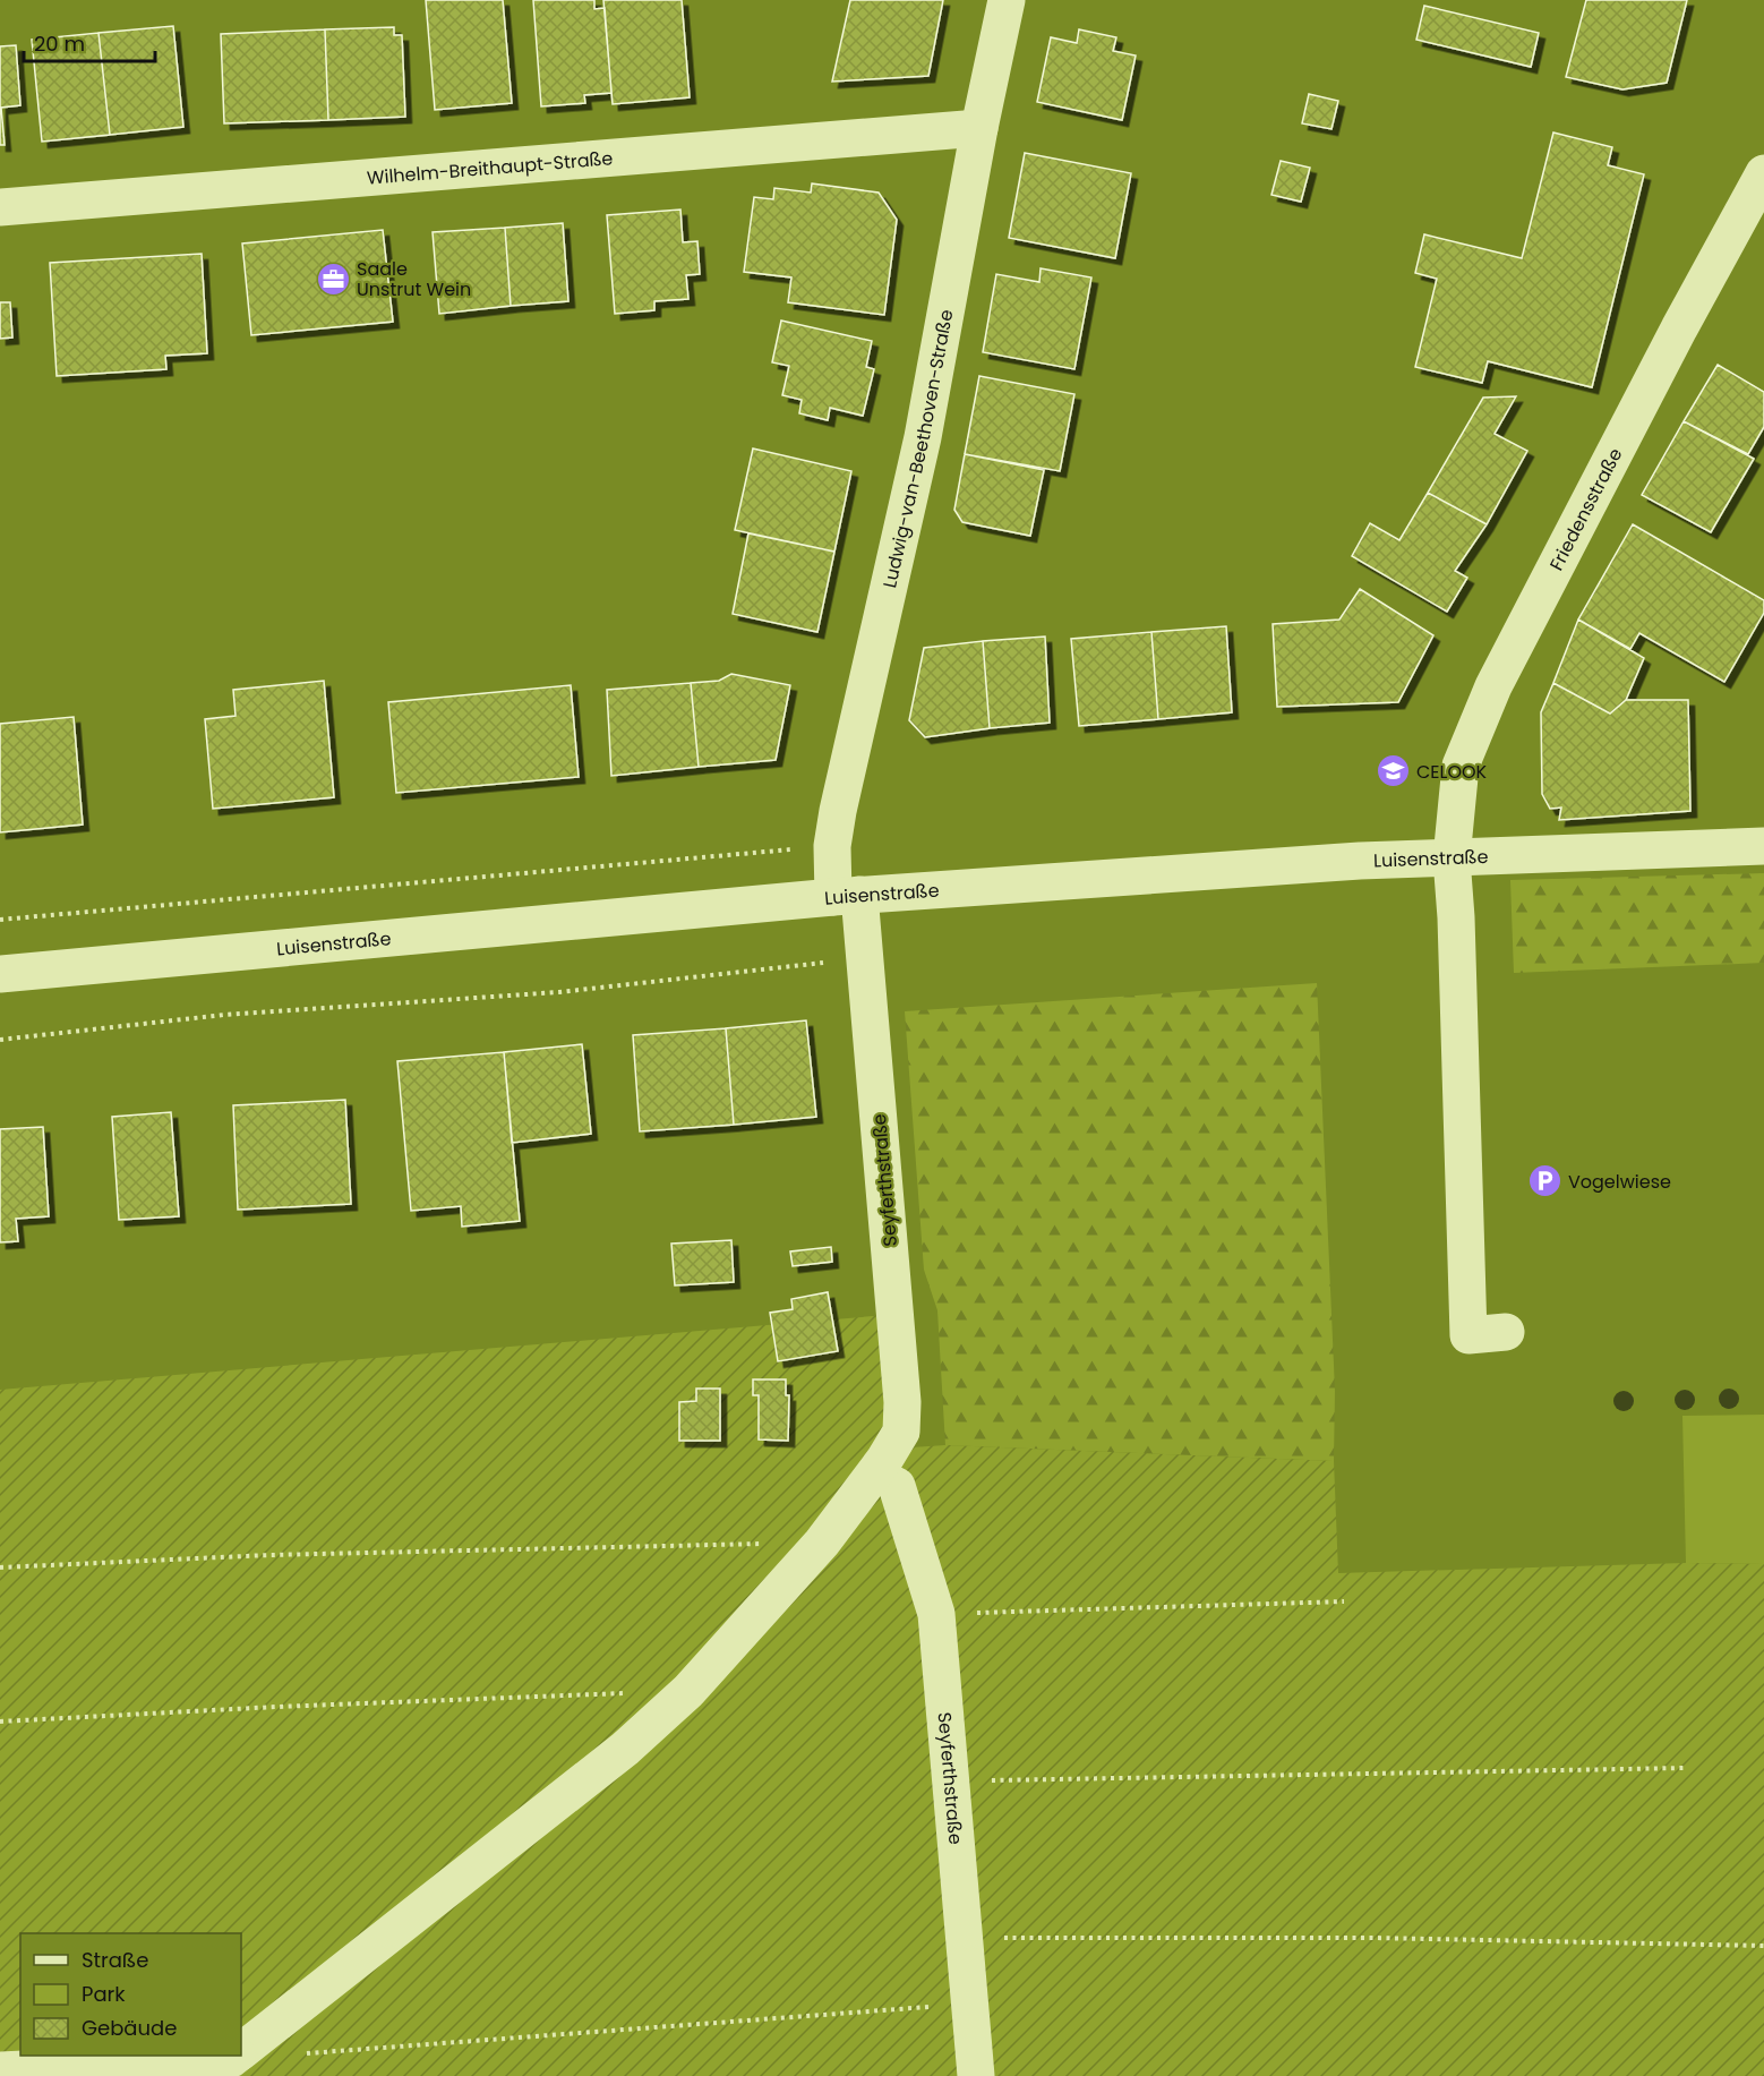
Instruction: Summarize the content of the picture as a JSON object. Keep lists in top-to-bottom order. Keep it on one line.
{"streets":{"street":["Wilhelm-Breithaupt-Straße","Ludwig-van-Beethoven-Straße","Friedensstraße","Luisenstraße","Seyferthstraße"]},"crossings":[["Wilhelm-Breithaupt-Straße","Ludwig-van-Beethoven-Straße"],["Ludwig-van-Beethoven-Straße","Luisenstraße"],["Ludwig-van-Beethoven-Straße","Seyferthstraße"],["Friedensstraße","Luisenstraße"],["Luisenstraße","Seyferthstraße"]],"places":{"office":["Saale Unstrut Wein"],"school or university":["CELOOK"],"parking":["Vogelwiese"]},"legend":["Straße","Park","Gebäude"],"scale_bar":"20 m"}
